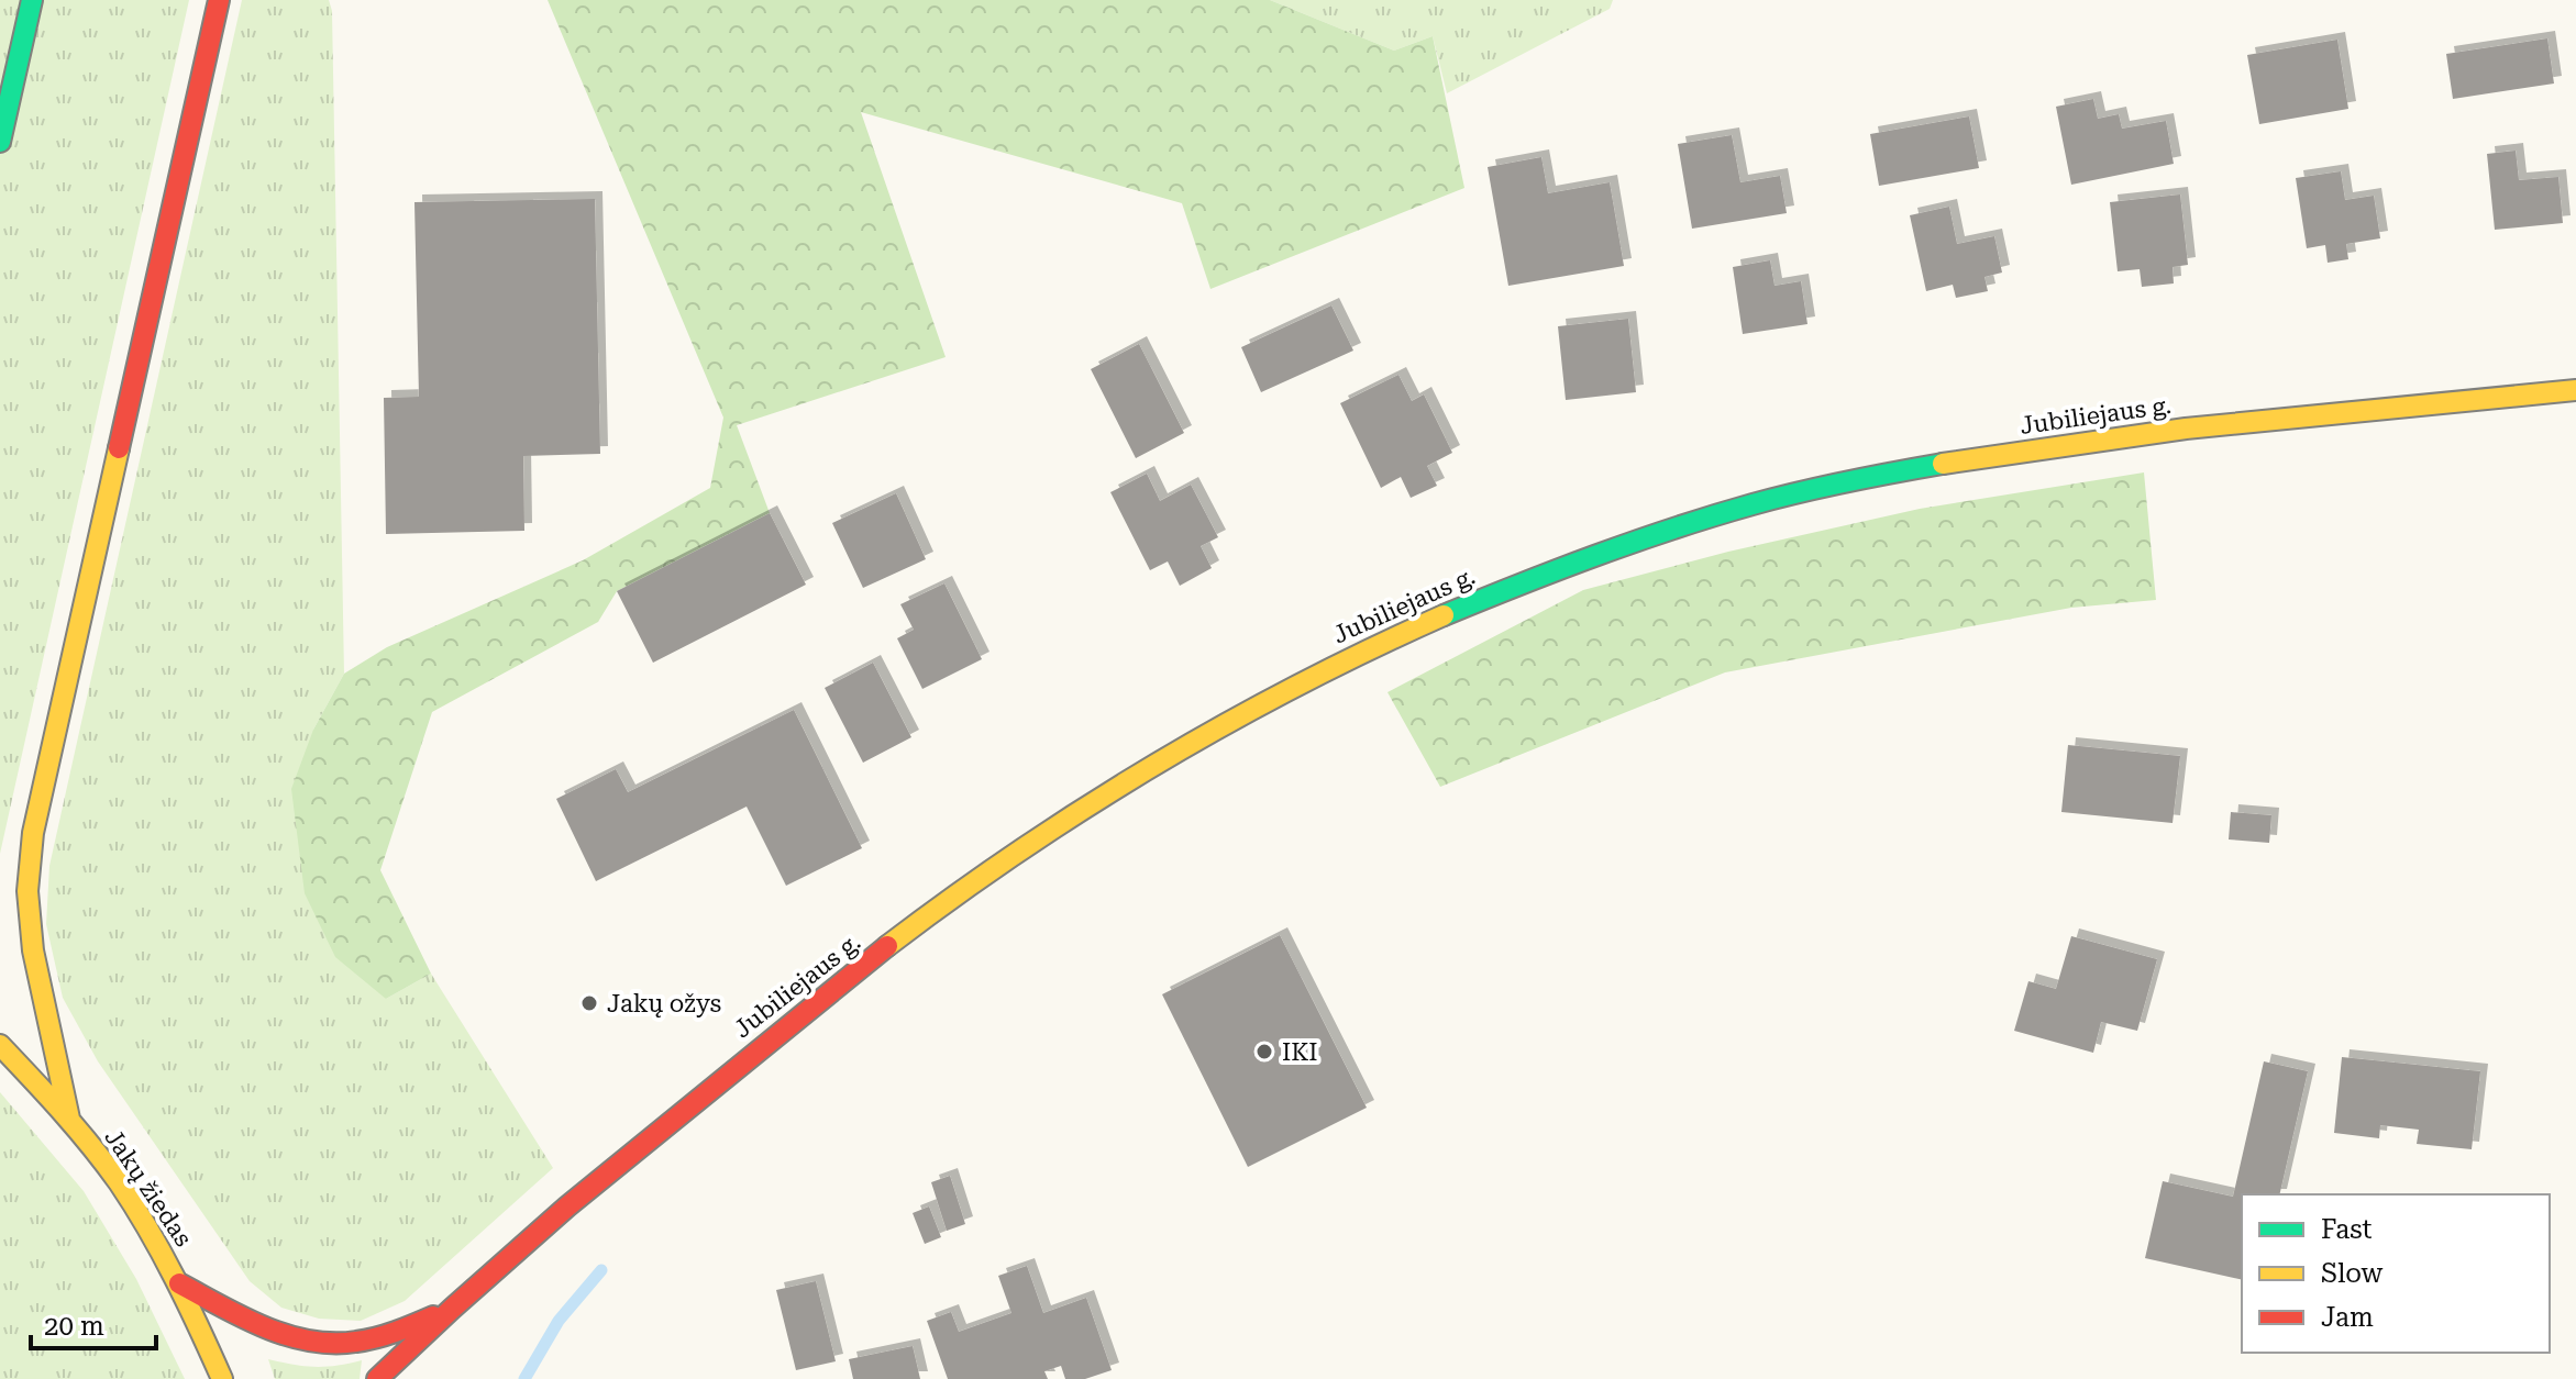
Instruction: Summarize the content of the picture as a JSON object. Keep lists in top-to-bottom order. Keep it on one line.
{"streets":{"main road":["Jubiliejaus g.","Jakų žiedas"]},"places":["Jakų ožys","IKI"],"legend":["Fast","Slow","Jam"],"scale_bar":"20 m"}
